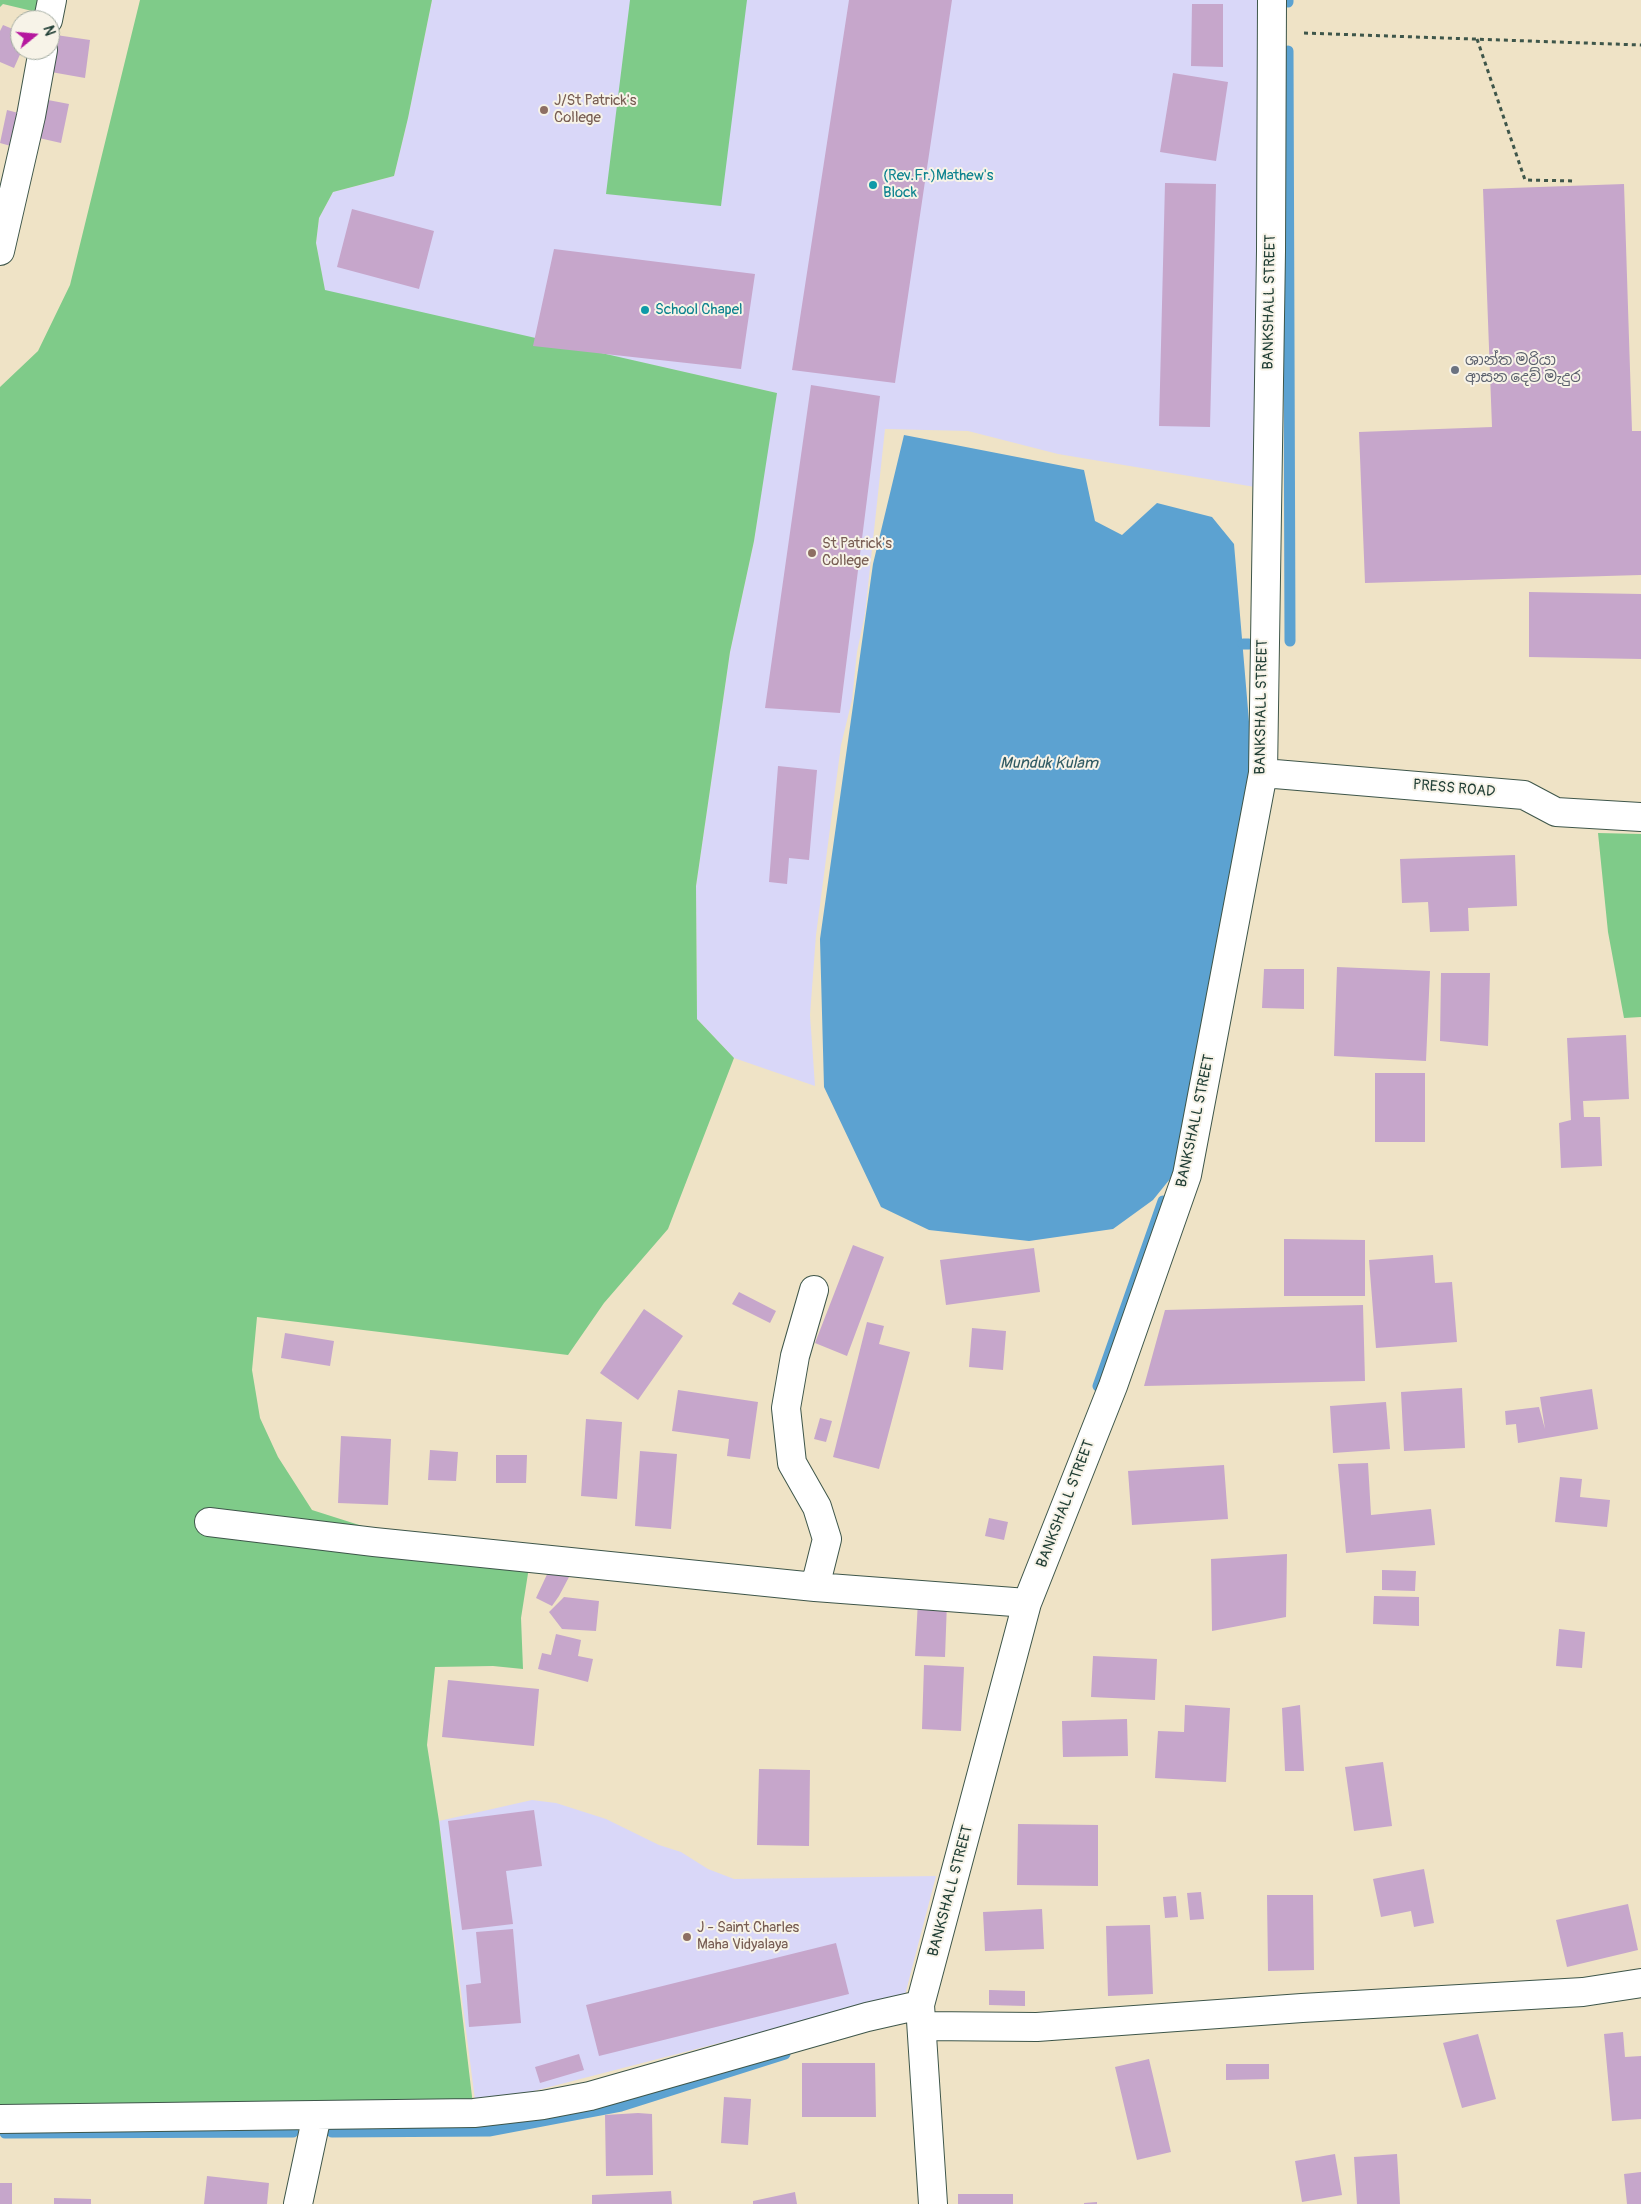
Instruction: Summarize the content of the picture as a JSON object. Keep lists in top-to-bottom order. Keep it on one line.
{"streets":{"street":["BANKSHALL STREET","PRESS ROAD"]},"crossings":[["BANKSHALL STREET","PRESS ROAD"]],"water":["Munduk Kulam"],"places":["J/St Patrick's College","(Rev.Fr.)Mathew's Block","School Chapel","ශාන්ත මරියා ආසන දෙව් මැදුර","St Patrick's College","J - Saint Charles Maha Vidyalaya"],"north":"right"}
